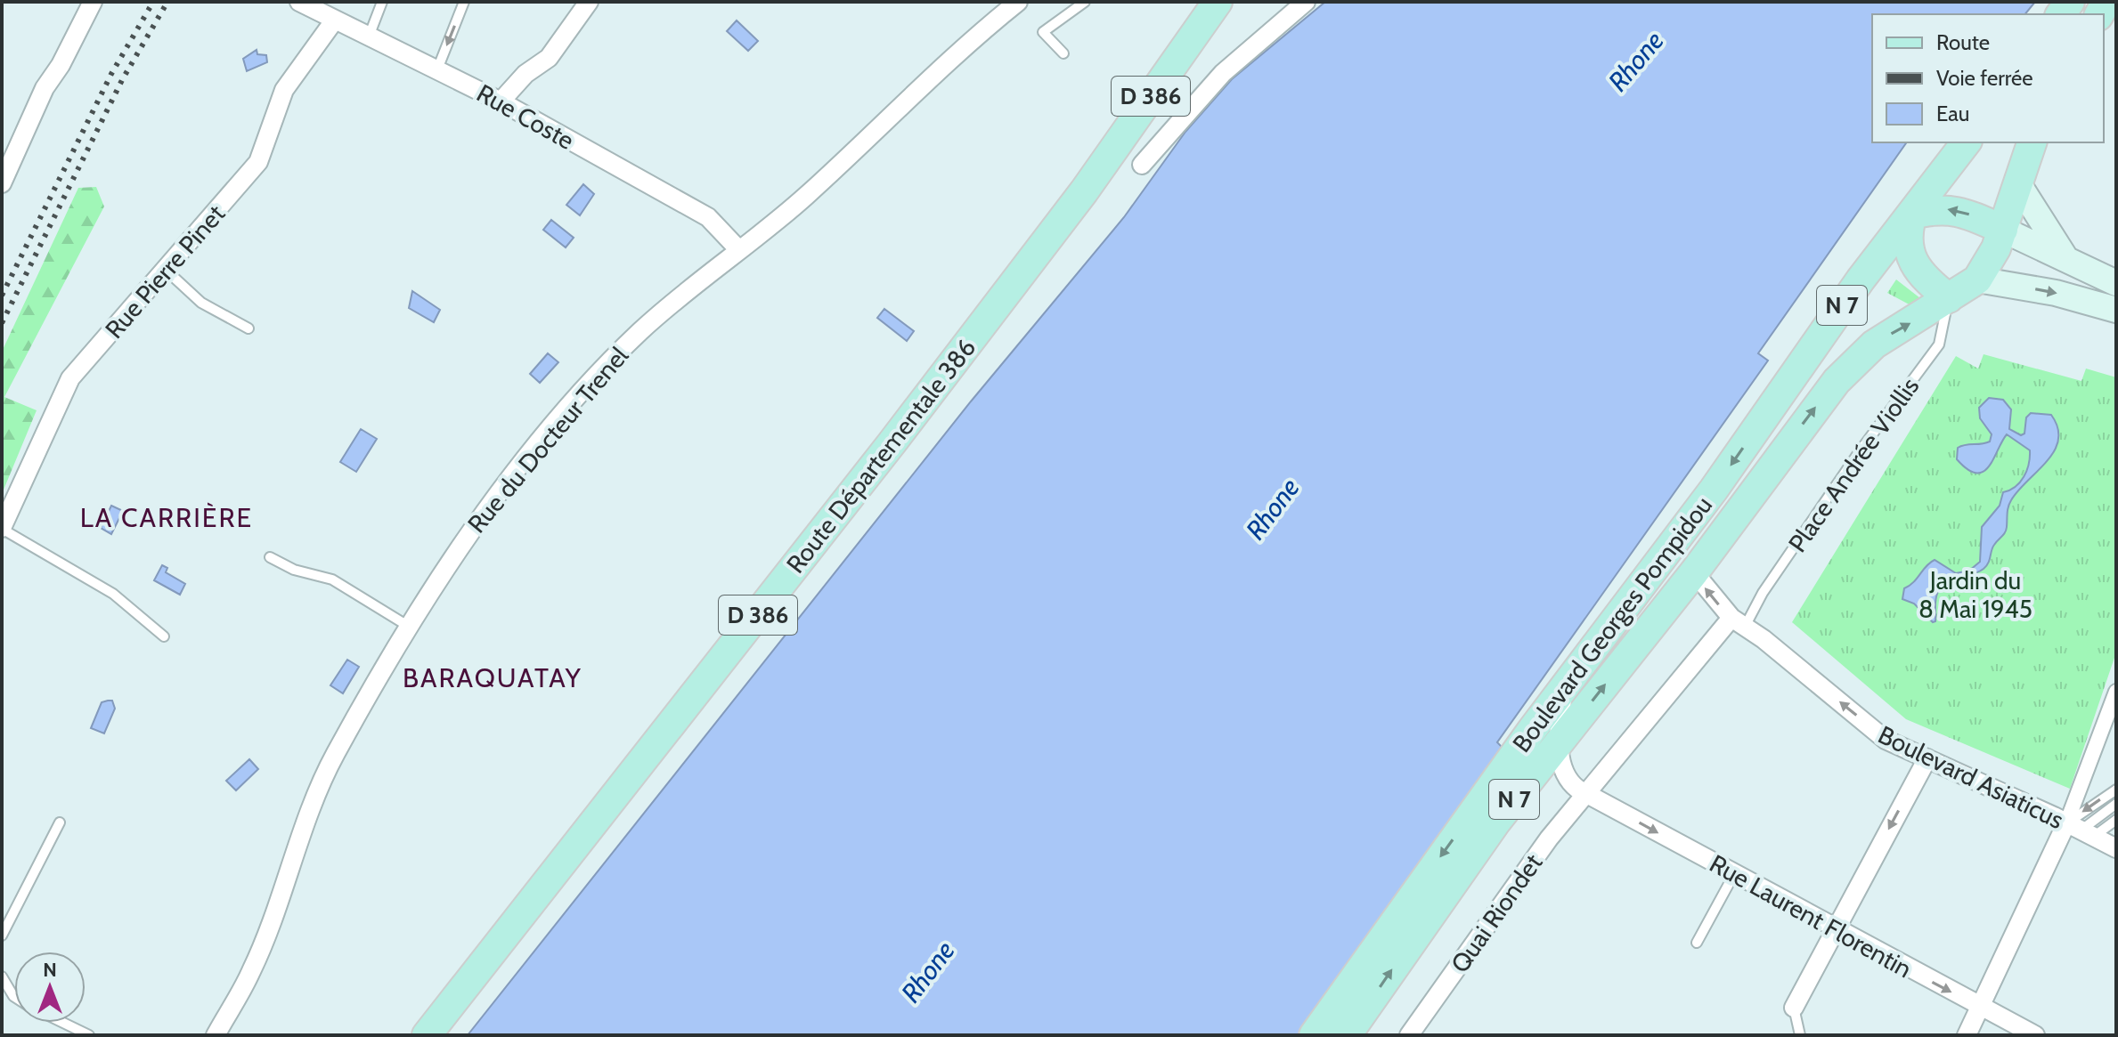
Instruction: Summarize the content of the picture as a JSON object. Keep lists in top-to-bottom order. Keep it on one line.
{"streets":{"main road":["D 386","N 7","Route Départementale 386","Boulevard Georges Pompidou"],"street":["Rue Coste","Rue Pierre Pinet","Rue du Docteur Trenel","Boulevard Asiaticus","Quai Riondet","Rue Laurent Florentin"],"lane":["Place Andrée Viollis"]},"crossings":[["Rue Coste","Rue Pierre Pinet"],["Rue Coste","Rue du Docteur Trenel"],["N 7","Place Andrée Viollis"],["N 7","Boulevard Georges Pompidou"],["Place Andrée Viollis","Boulevard Georges Pompidou"],["Place Andrée Viollis","Boulevard Asiaticus"],["Place Andrée Viollis","Quai Riondet"],["Boulevard Asiaticus","Quai Riondet"],["Quai Riondet","Rue Laurent Florentin"]],"one_way":["Boulevard Asiaticus","Rue Laurent Florentin"],"districts":["LA CARRIÈRE","BARAQUATAY"],"water":["Rhone"],"parks":["Jardin du 8 Mai 1945"],"legend":["Route","Voie ferrée","Eau"],"north":"top"}
